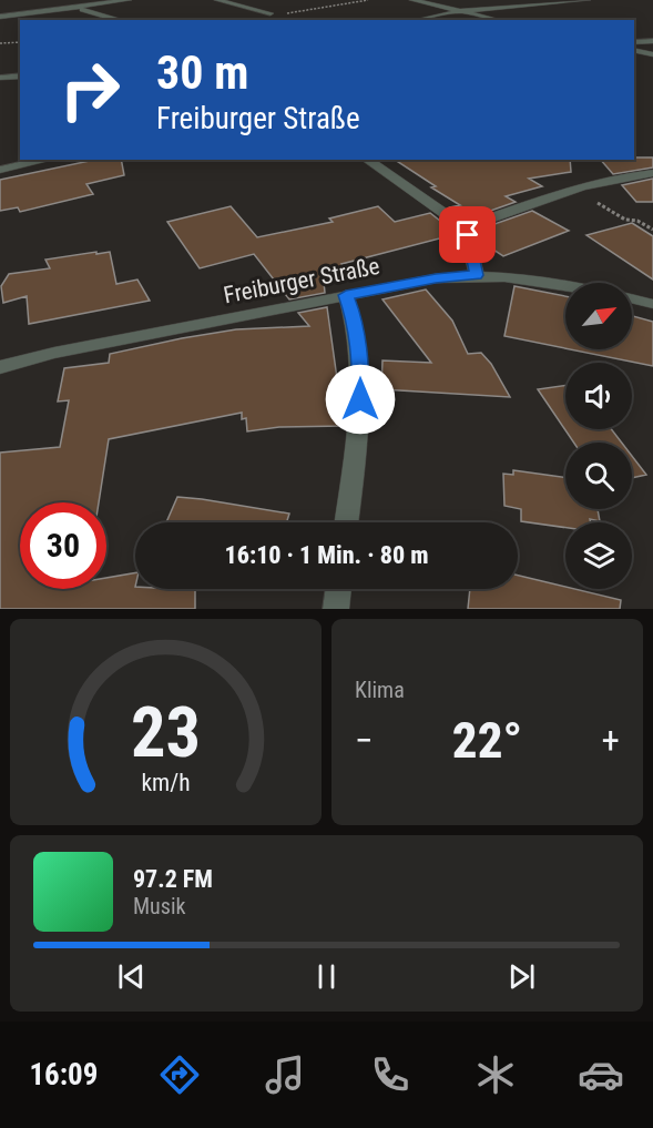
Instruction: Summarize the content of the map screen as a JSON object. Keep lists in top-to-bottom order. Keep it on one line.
{"streets":{"street":["Freiburger Straße"]},"north":"top right","page":{"turn":["30 m","Freiburger Straße"],"limit":"30","trip":"16:10 · 1 Min. · 80 m","tile":"Klima","heat":["−","22°","+"],"song":["97.2 FM","Musik"],"tabs":"16:09","gauge":["23","km/h"]}}
